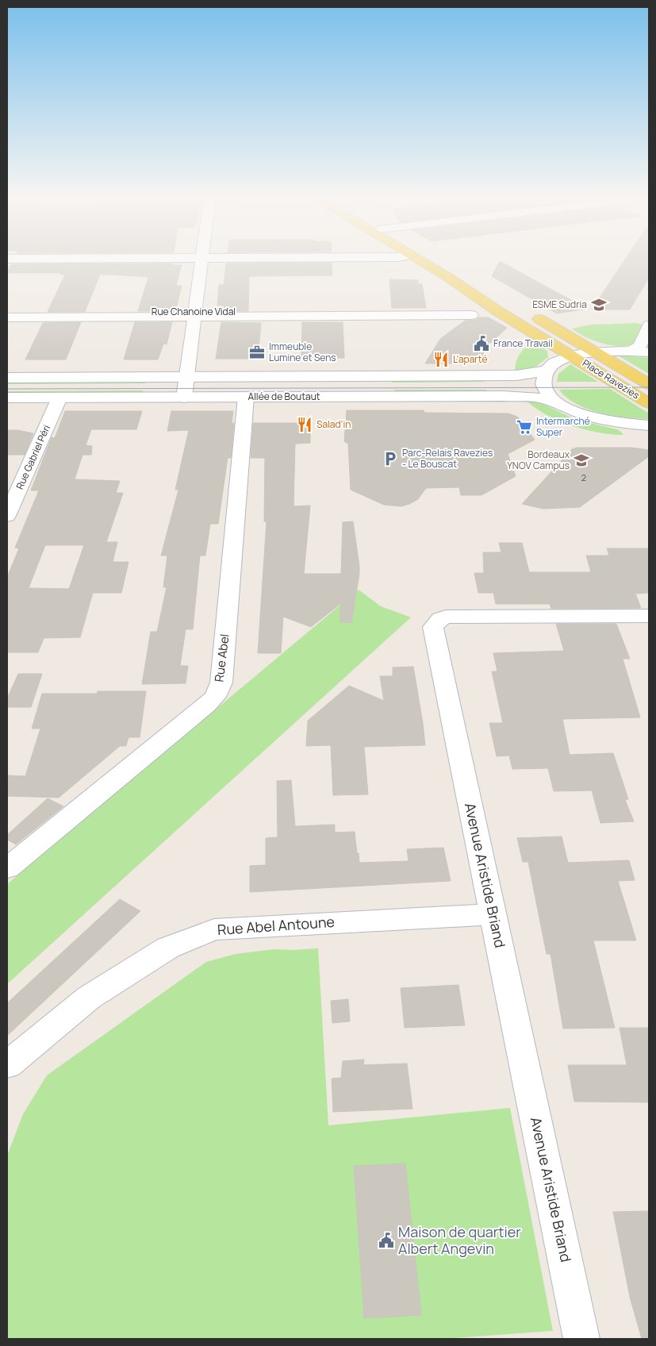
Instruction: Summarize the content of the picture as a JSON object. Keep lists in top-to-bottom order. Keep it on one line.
{"streets":{"main road":["Place Ravezies"],"street":["Rue Chanoine Vidal","Allée de Boutaut","Rue Gabriel Péri","Rue Abel","Avenue Aristide Briand","Rue Abel Antoune"]},"crossings":[["Place Ravezies","Allée de Boutaut"],["Allée de Boutaut","Rue Gabriel Péri"],["Allée de Boutaut","Rue Abel"],["Avenue Aristide Briand","Rue Abel Antoune"]],"places":{"school or university":["ESME Sudria","Bordeaux YNOV Campus"],"public building":["France Travail","Maison de quartier Albert Angevin"],"office":["Immeuble Lumine et Sens"],"restaurant":["L'aparté","Salad'in"],"supermarket":["Intermarché Super"],"parking":["Parc-Relais Ravezies - Le Bouscat"]},"house_numbers":["2"]}
